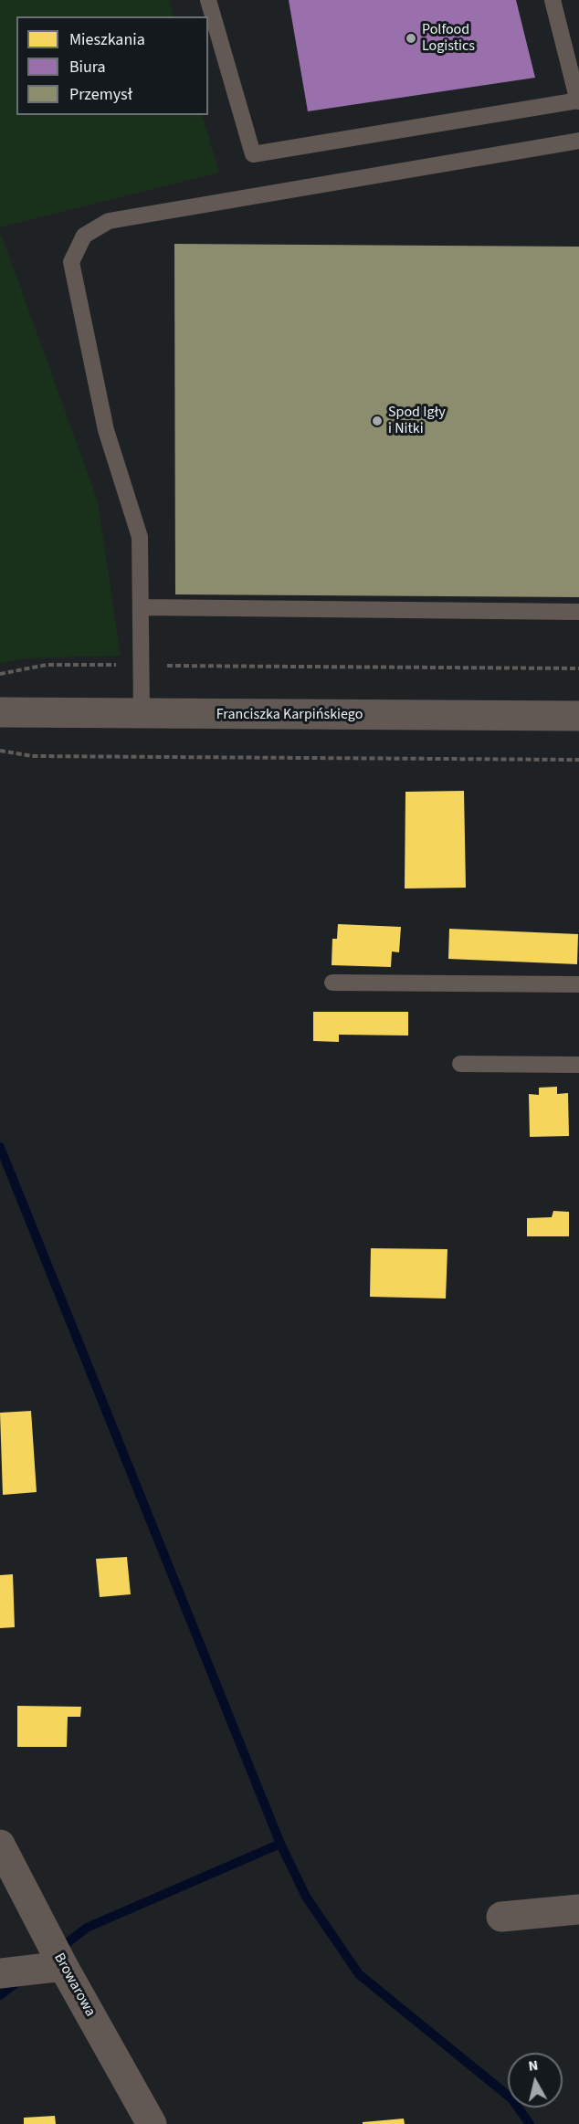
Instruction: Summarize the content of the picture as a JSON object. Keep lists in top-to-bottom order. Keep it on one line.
{"streets":{"street":["Franciszka Karpińskiego","Browarowa"]},"places":["Polfood Logistics","Spod Igły i Nitki"],"legend":["Mieszkania","Biura","Przemysł"],"north":"top"}
